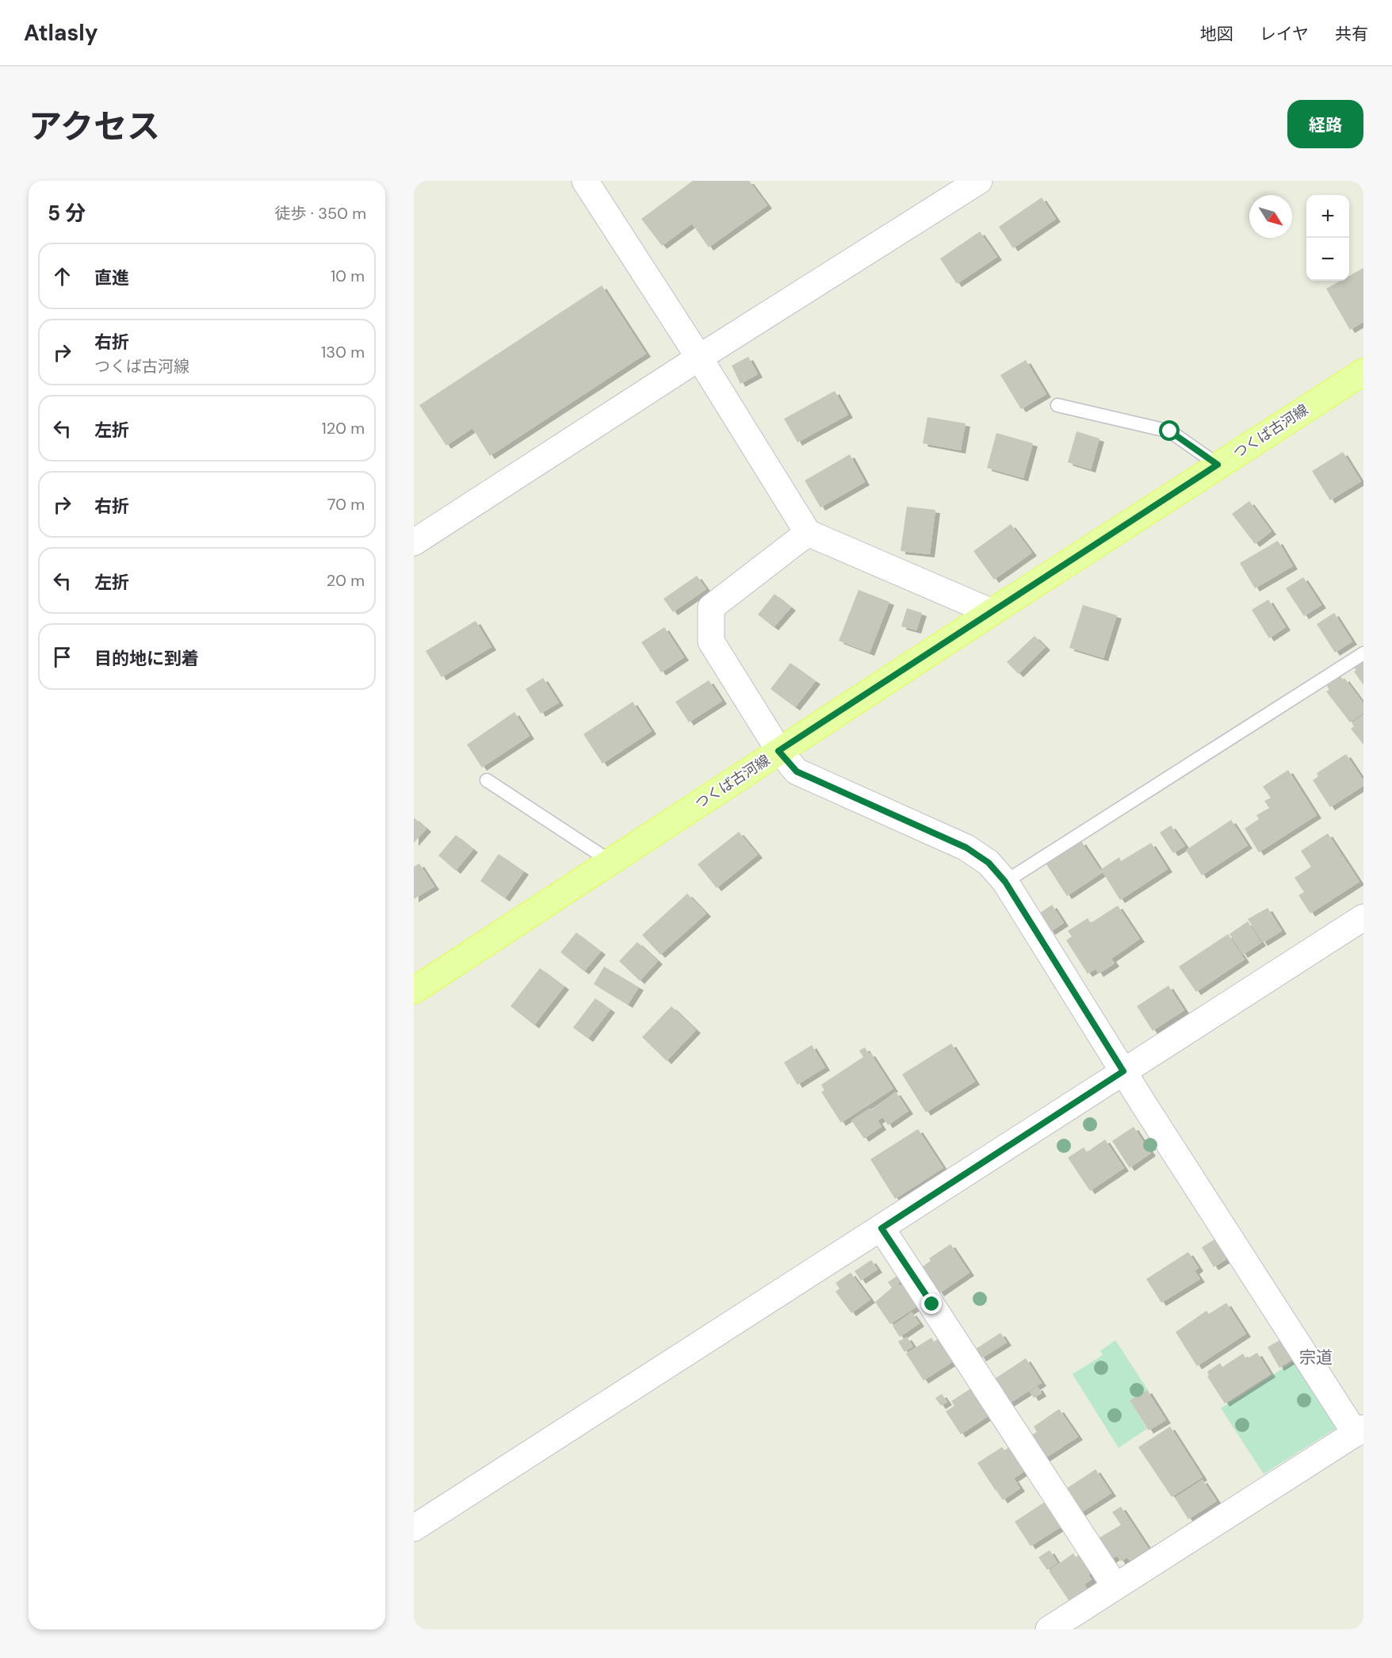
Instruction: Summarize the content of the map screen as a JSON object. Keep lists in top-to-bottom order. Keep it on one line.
{"streets":{"main road":["つくば古河線"]},"districts":["宗道"],"north":"bottom right","page":{"header":"Atlasly","nav":["地図","レイヤ","共有"],"title":"アクセス","buttons":"経路","heading":["5 分","徒歩 · 350 m"],"map_buttons":["+","−"],"list":[["直進","10 m"],["右折","つくば古河線","130 m"],["左折","120 m"],["右折","70 m"],["左折","20 m"],"目的地に到着"]}}
